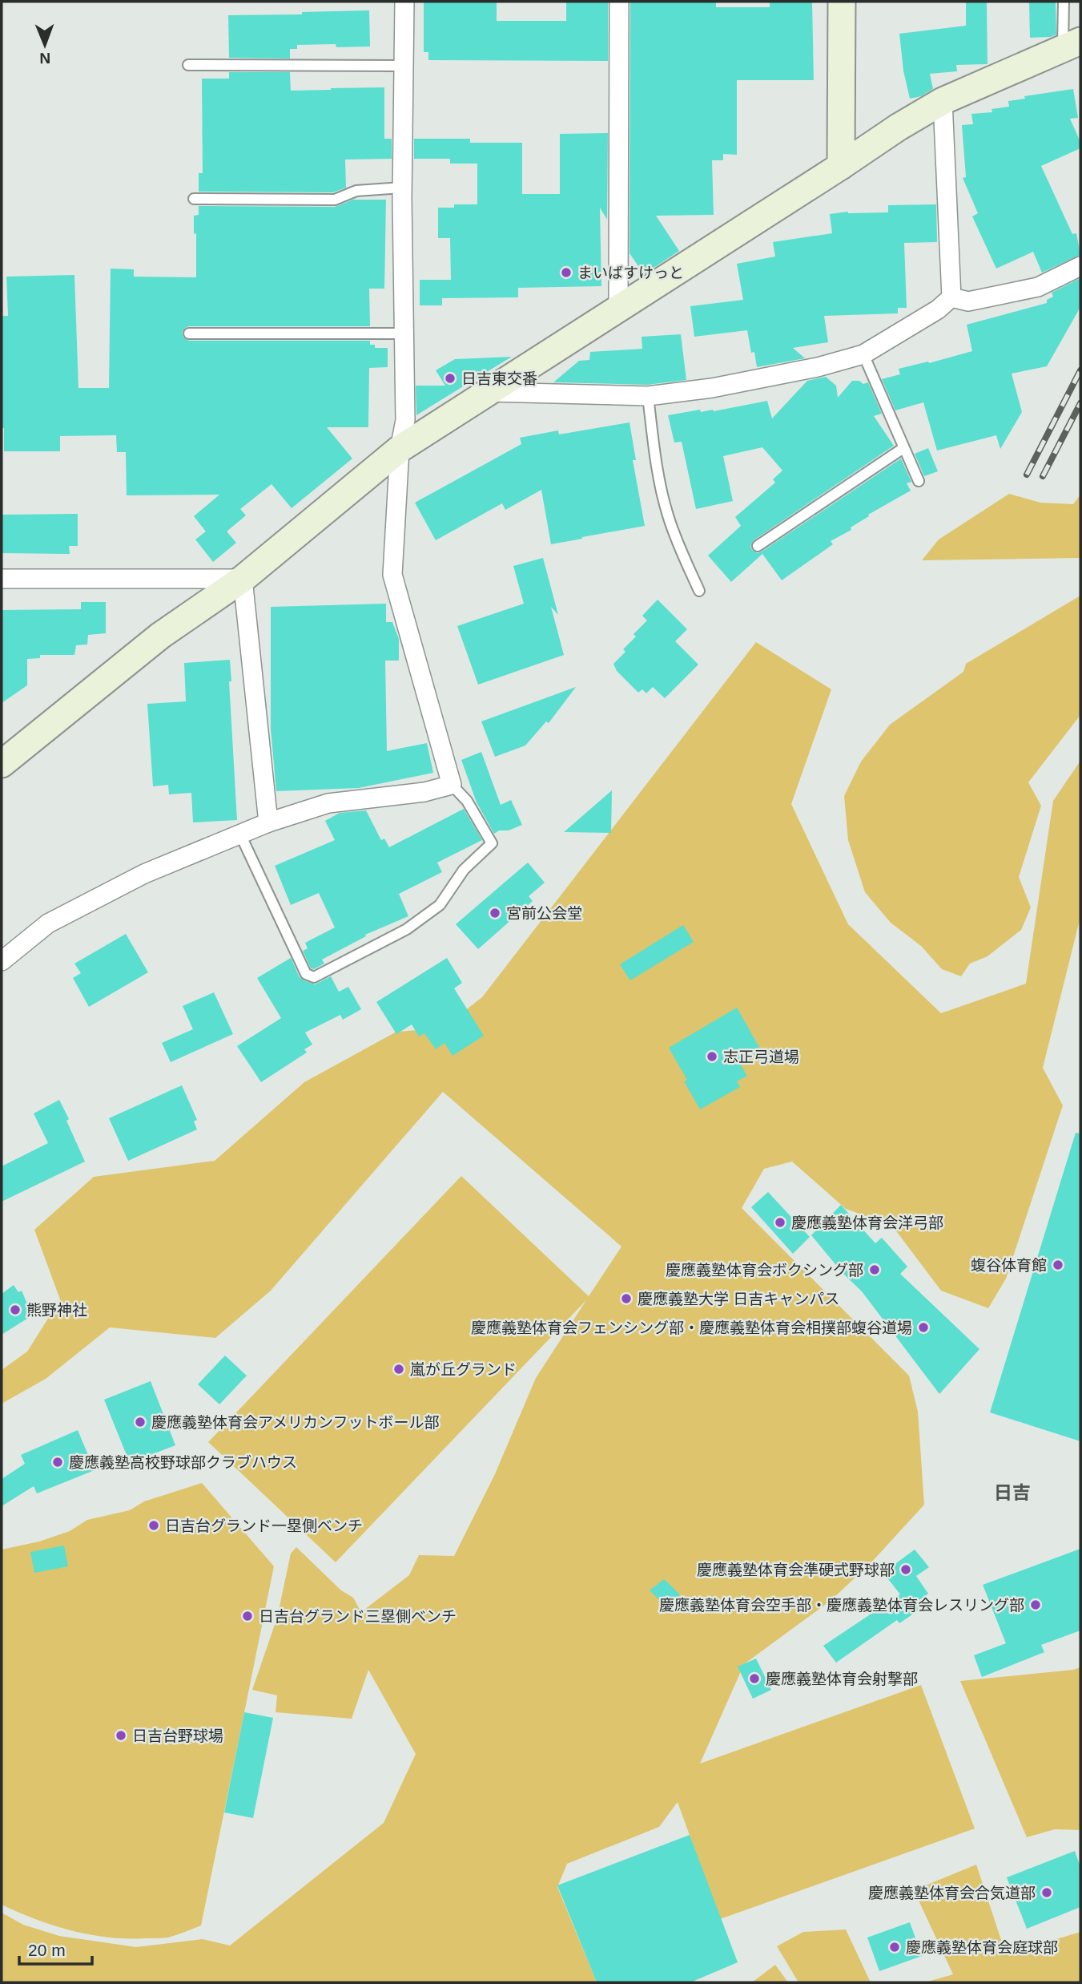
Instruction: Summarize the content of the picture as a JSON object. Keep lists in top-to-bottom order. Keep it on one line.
{"districts":["日吉"],"places":["まいばすけっと","日吉東交番","宮前公会堂","志正弓道場","慶應義塾体育会洋弓部","蝮谷体育館","慶應義塾体育会ボクシング部","慶應義塾大学 日吉キャンパス","熊野神社","慶應義塾体育会フェンシング部・慶應義塾体育会相撲部蝮谷道場","嵐が丘グランド","慶應義塾体育会アメリカンフットボール部","慶應義塾高校野球部クラブハウス","日吉台グランド一塁側ベンチ","慶應義塾体育会準硬式野球部","慶應義塾体育会空手部・慶應義塾体育会レスリング部","日吉台グランド三塁側ベンチ","慶應義塾体育会射撃部","日吉台野球場","慶應義塾体育会合気道部","慶應義塾体育会庭球部"],"scale_bar":"20 m","north":"bottom"}
